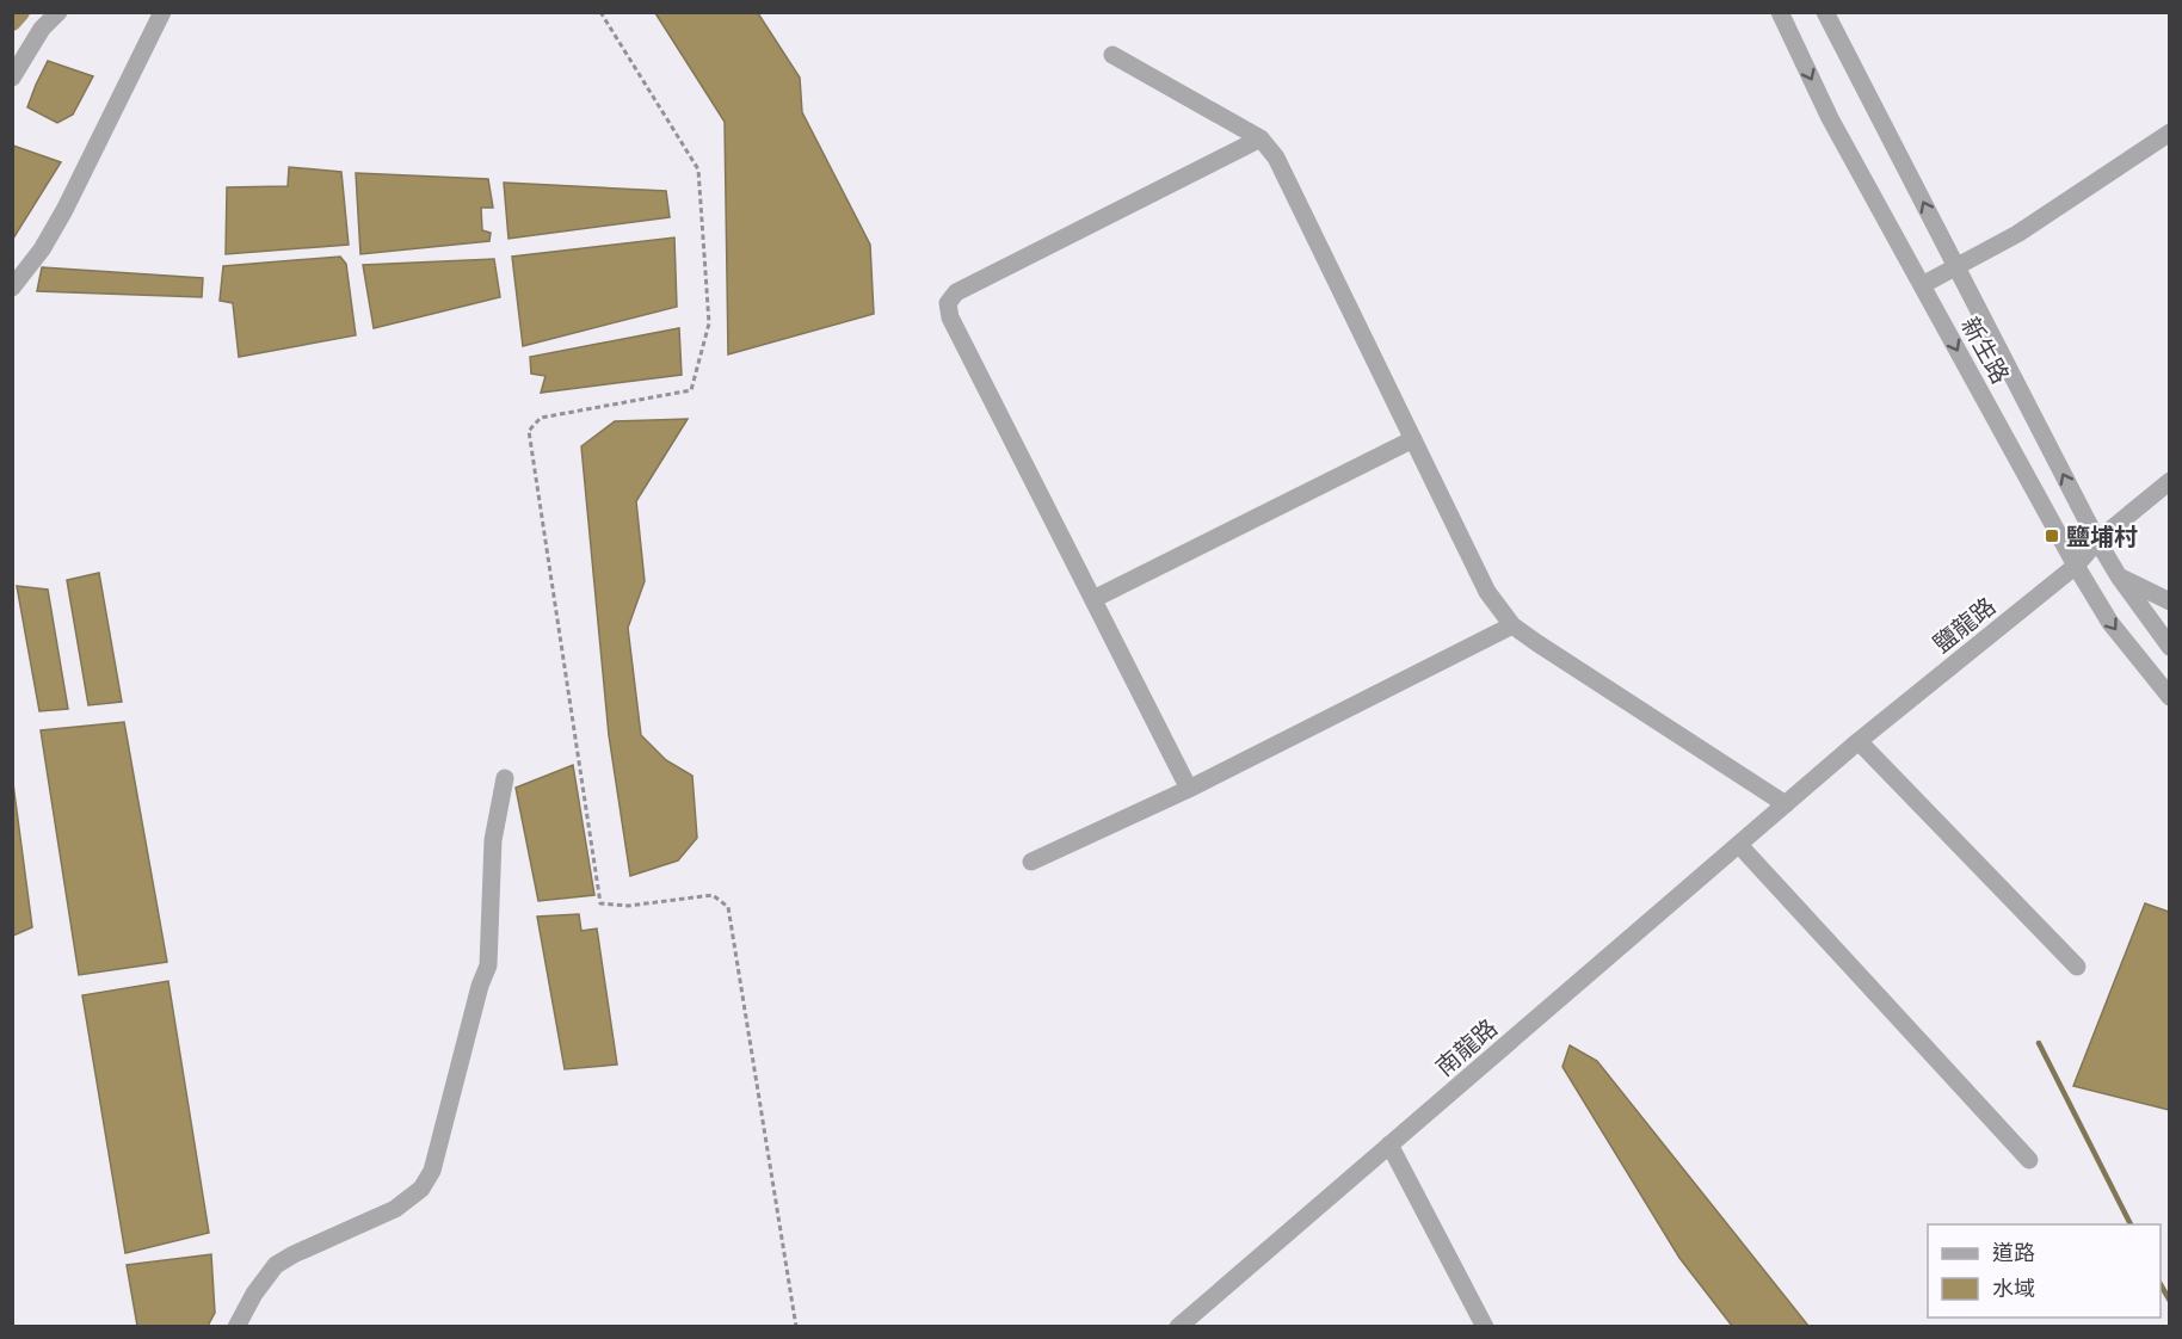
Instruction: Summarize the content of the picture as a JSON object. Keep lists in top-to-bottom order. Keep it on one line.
{"streets":{"street":["新生路","鹽龍路","南龍路"]},"crossings":[["新生路","鹽龍路"],["鹽龍路","南龍路"]],"places":{"transit":["鹽埔村"]},"legend":["道路","水域"]}
